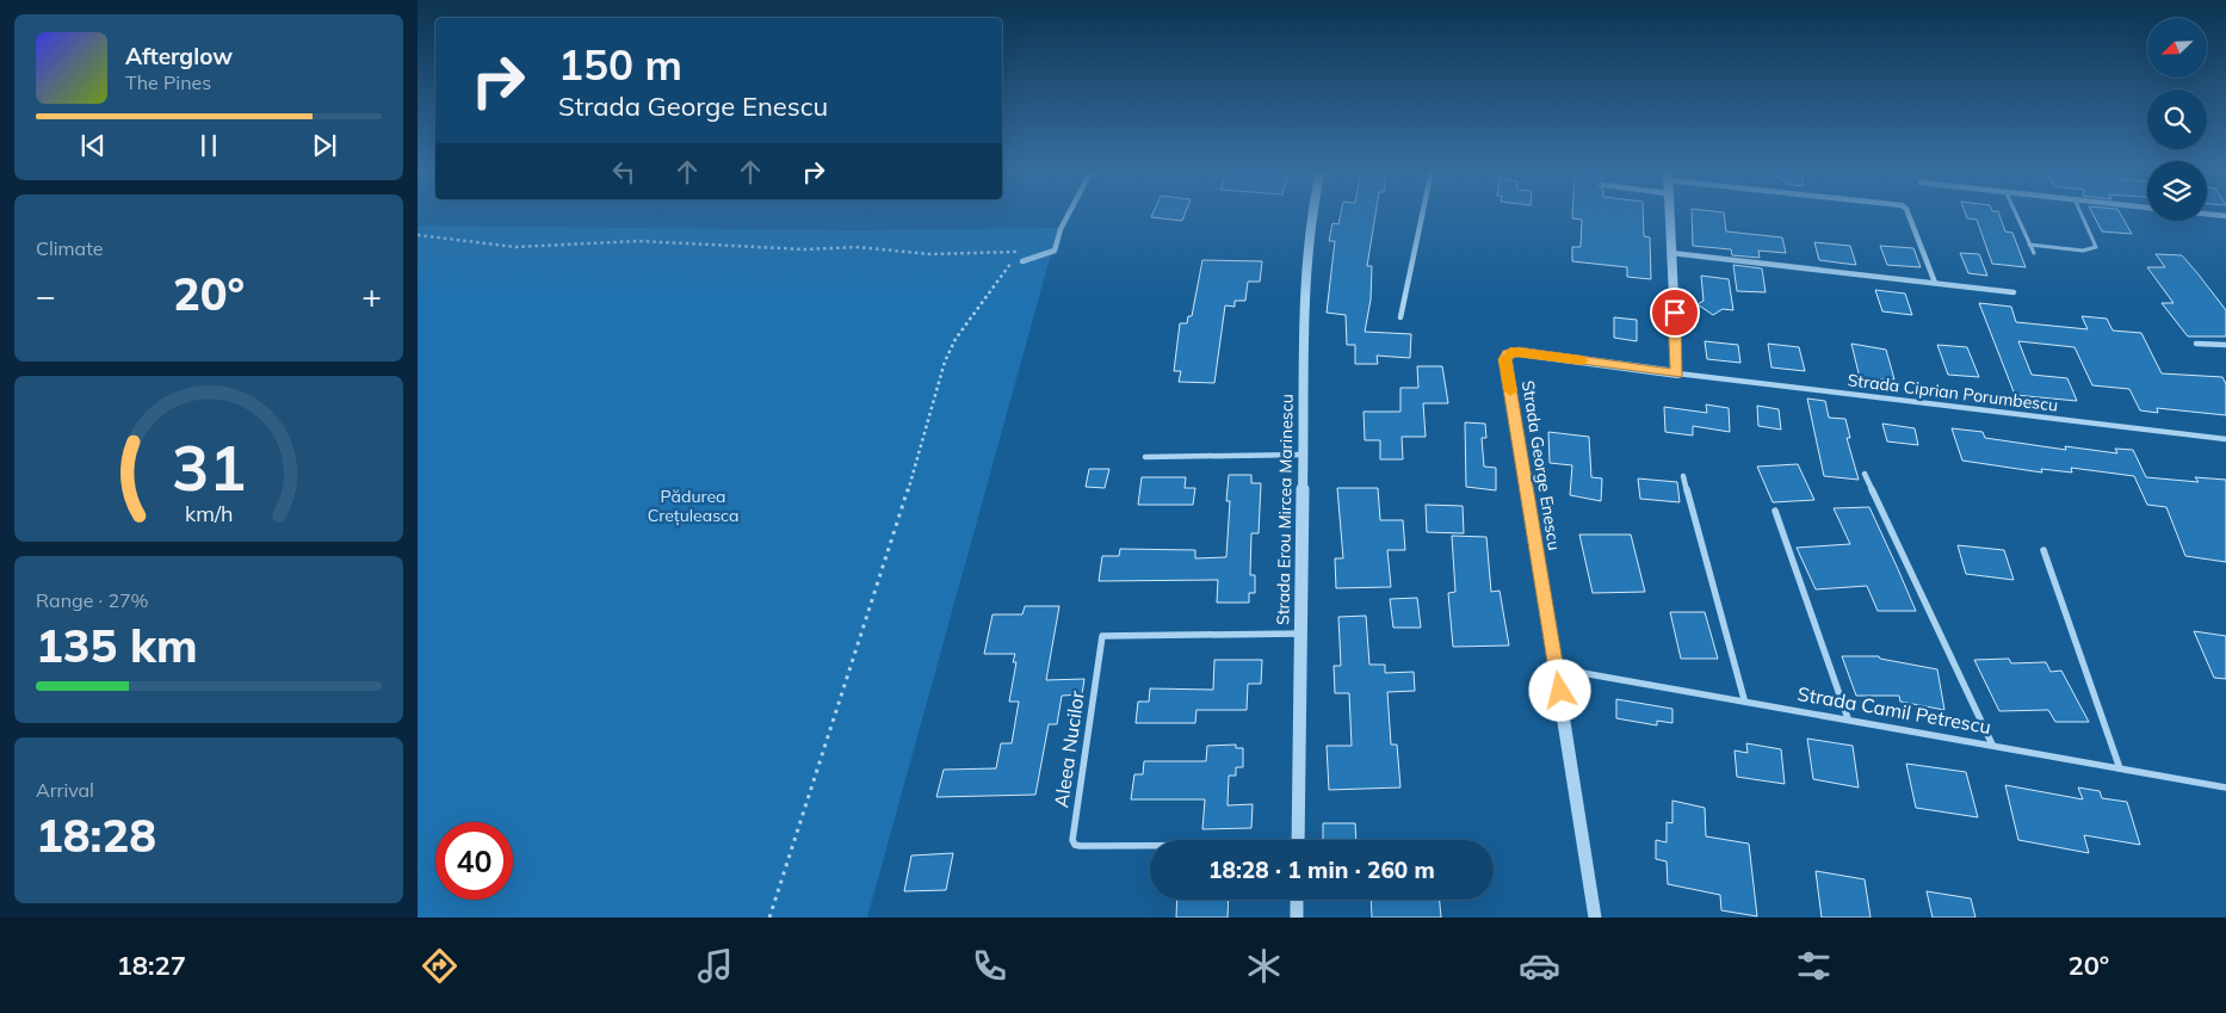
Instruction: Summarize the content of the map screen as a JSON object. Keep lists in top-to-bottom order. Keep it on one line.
{"streets":{"street":["Strada Ciprian Porumbescu","Strada George Enescu","Strada Erou Mircea Marinescu","Strada Camil Petrescu","Aleea Nucilor"]},"crossings":[["Strada Ciprian Porumbescu","Strada George Enescu"],["Strada George Enescu","Strada Camil Petrescu"],["Strada Erou Mircea Marinescu","Aleea Nucilor"]],"parks":["Pădurea Crețuleasca"],"north":"bottom left","page":{"turn":["150 m","Strada George Enescu"],"song":["Afterglow","The Pines"],"tile":["Climate",["Range · 27%","135 km"],["Arrival","18:28"]],"heat":["−","20°","+"],"limit":"40","trip":"18:28 · 1 min · 260 m","tabs":["18:27","20°"],"gauge":["31","km/h"]}}
